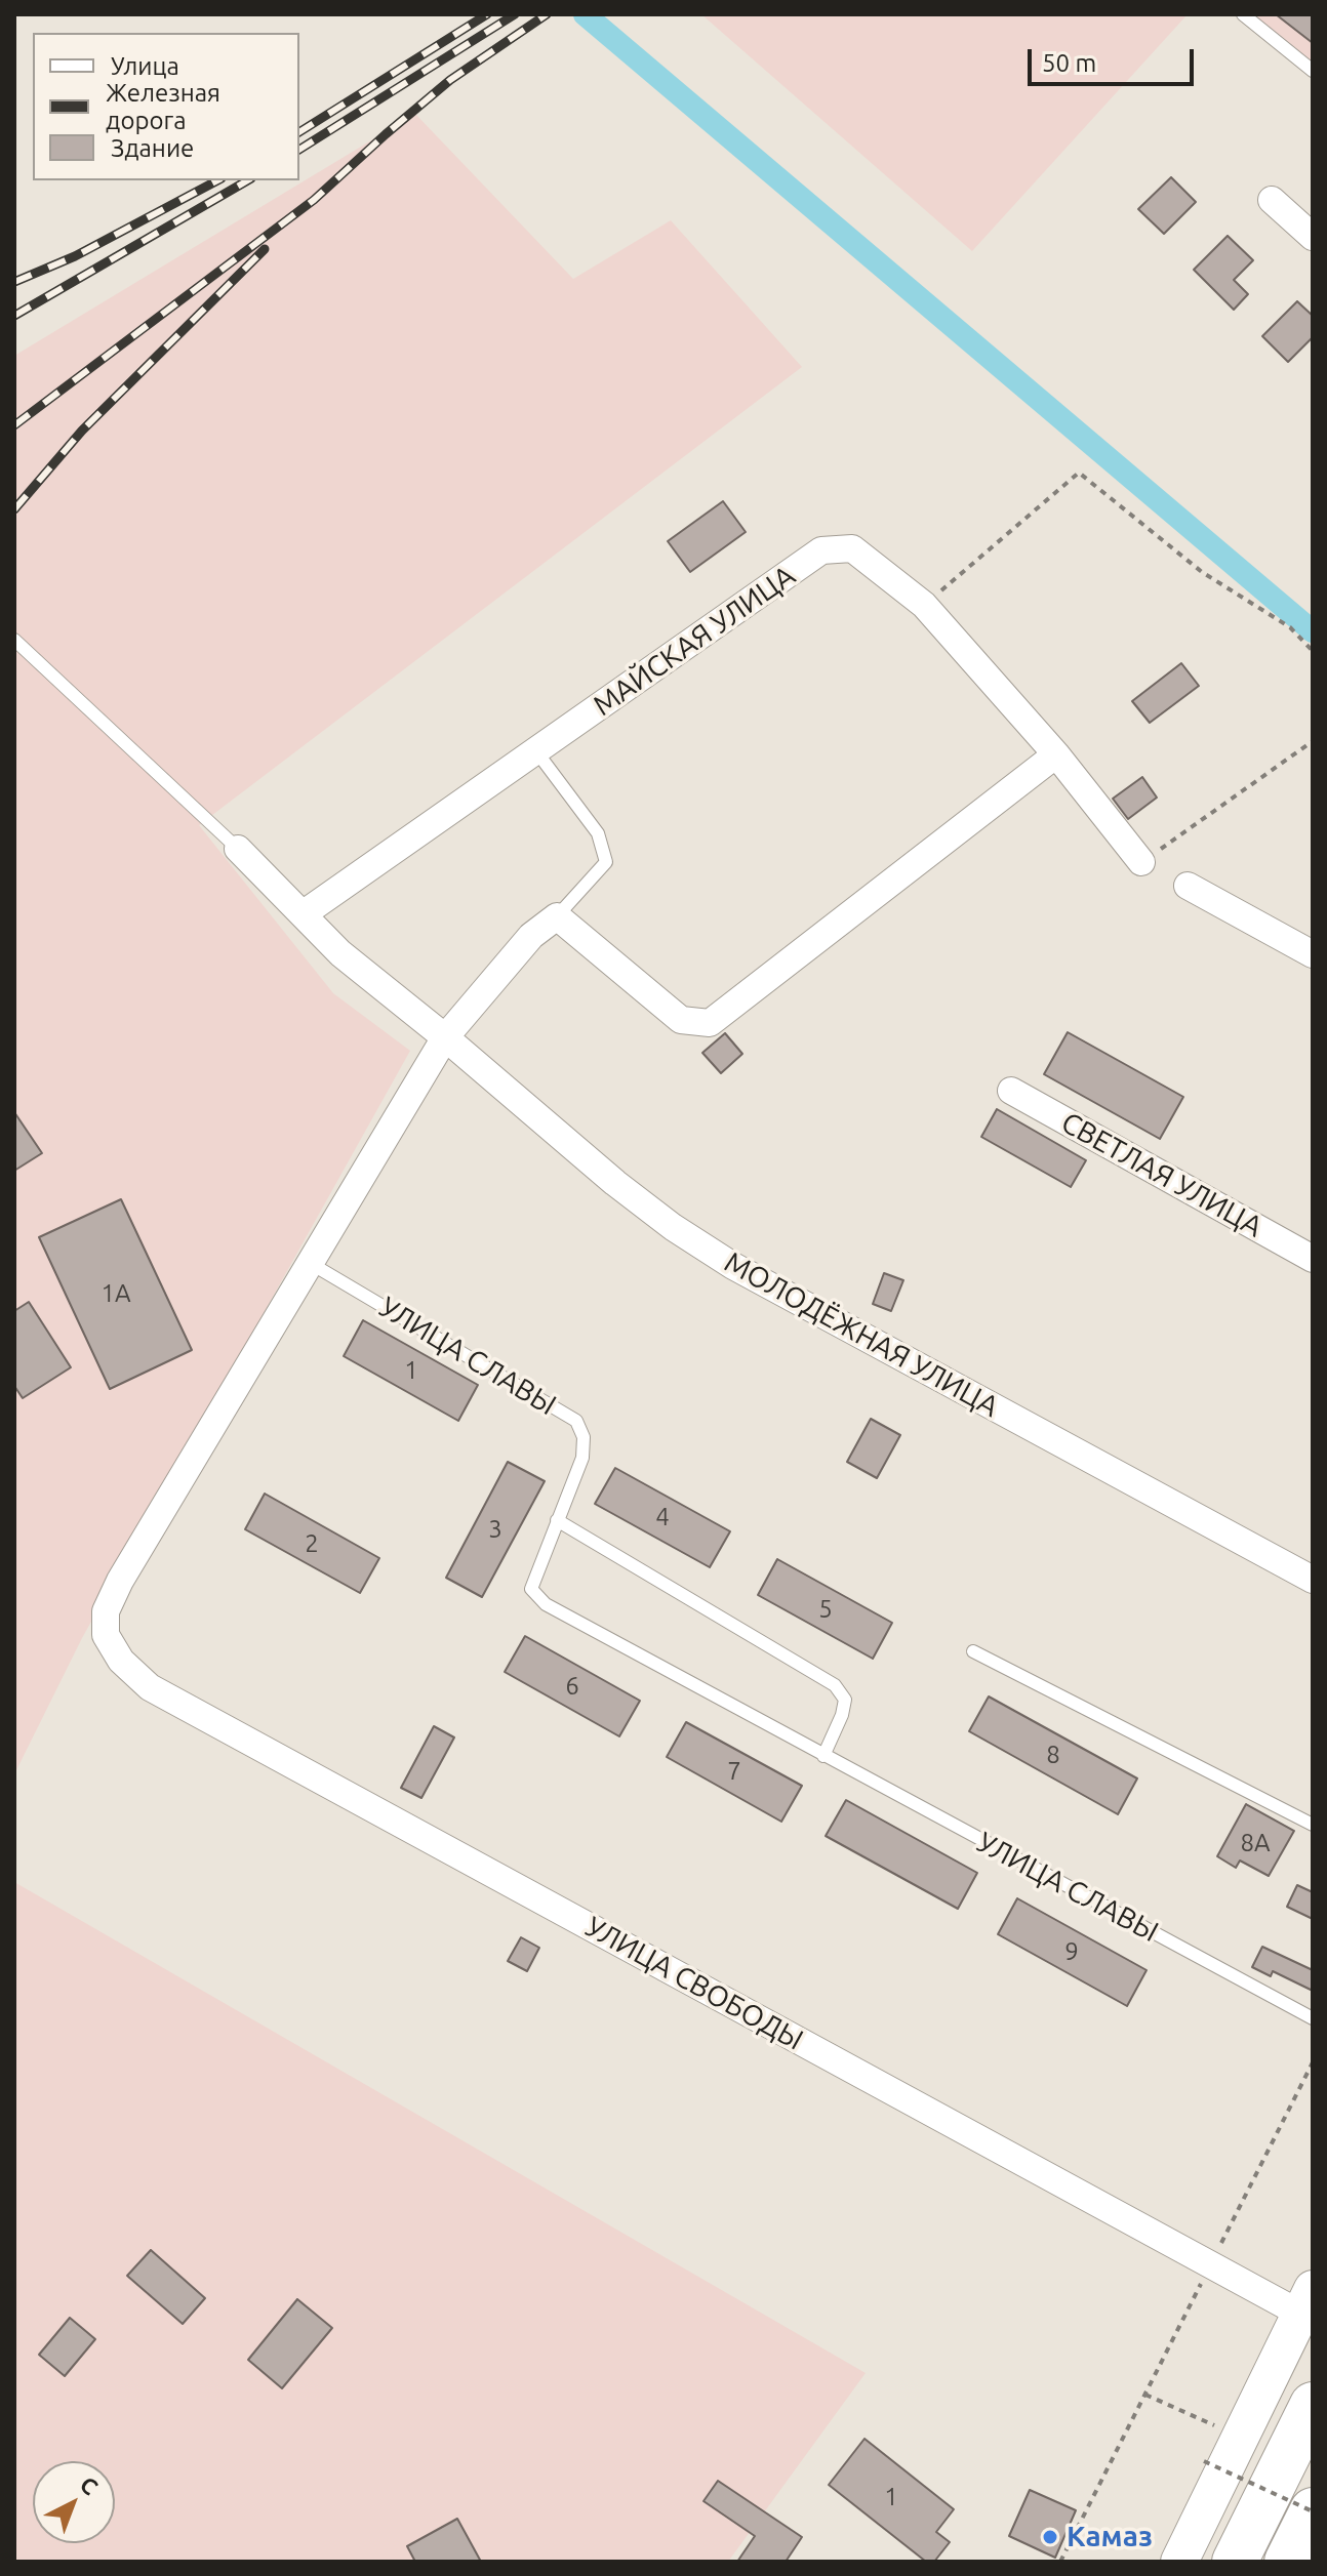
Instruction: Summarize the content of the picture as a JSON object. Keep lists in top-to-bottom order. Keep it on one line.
{"streets":{"street":["МАЙСКАЯ УЛИЦА","СВЕТЛАЯ УЛИЦА","МОЛОДЁЖНАЯ УЛИЦА","УЛИЦА СВОБОДЫ"],"lane":["УЛИЦА СЛАВЫ"]},"crossings":[["МАЙСКАЯ УЛИЦА","МОЛОДЁЖНАЯ УЛИЦА"],["УЛИЦА СЛАВЫ","УЛИЦА СВОБОДЫ"]],"places":["Камаз"],"house_numbers":["1А","1","4","3","2","5","6","8","7","8А","9","1"],"legend":["Улица","Железная дорога","Здание"],"scale_bar":"50 m","north":"top right"}
